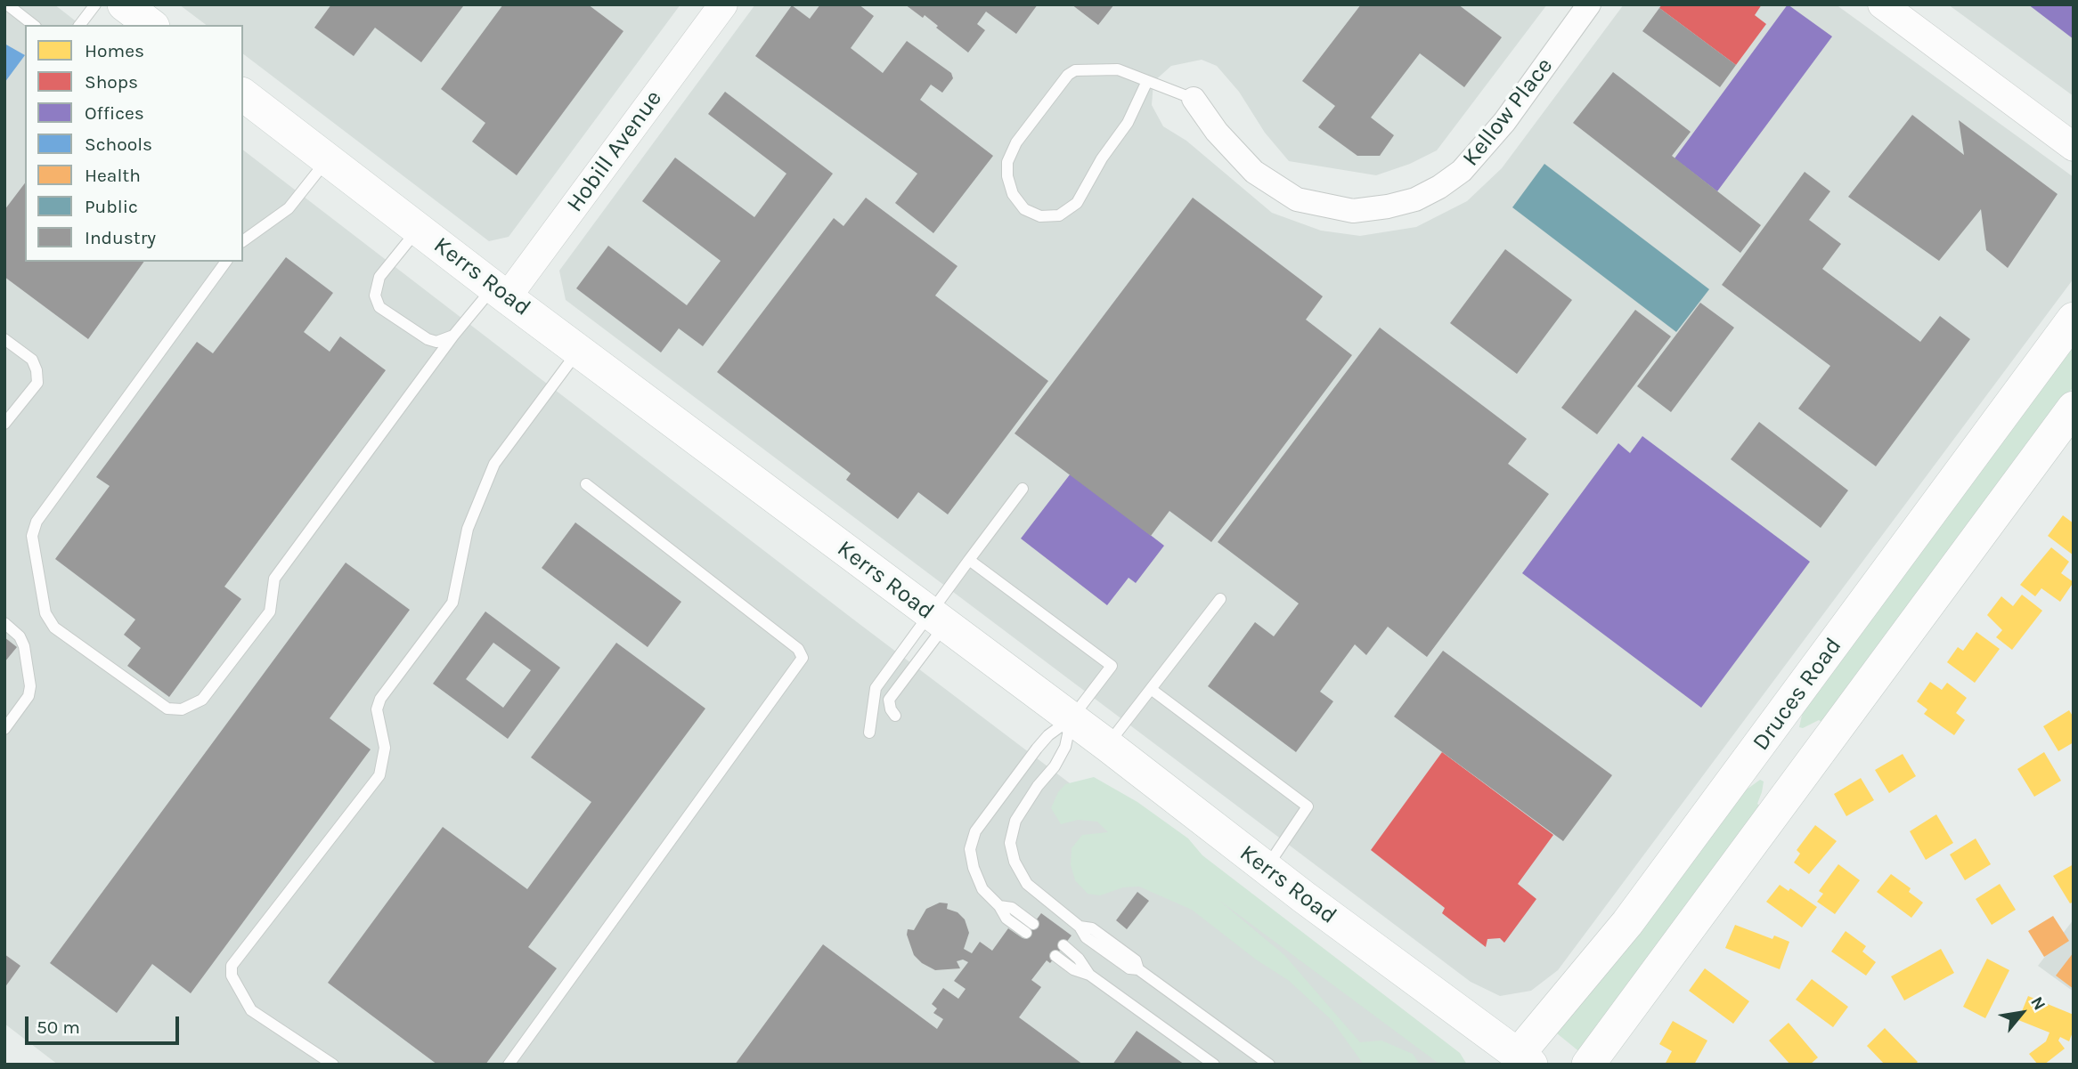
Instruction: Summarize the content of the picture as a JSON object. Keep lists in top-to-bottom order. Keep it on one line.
{"streets":{"main road":["Kerrs Road","Druces Road"],"street":["Kellow Place","Hobill Avenue"]},"crossings":[["Hobill Avenue","Kerrs Road"],["Kerrs Road","Druces Road"]],"legend":["Homes","Shops","Offices","Schools","Health","Public","Industry"],"scale_bar":"50 m","north":"top right"}
